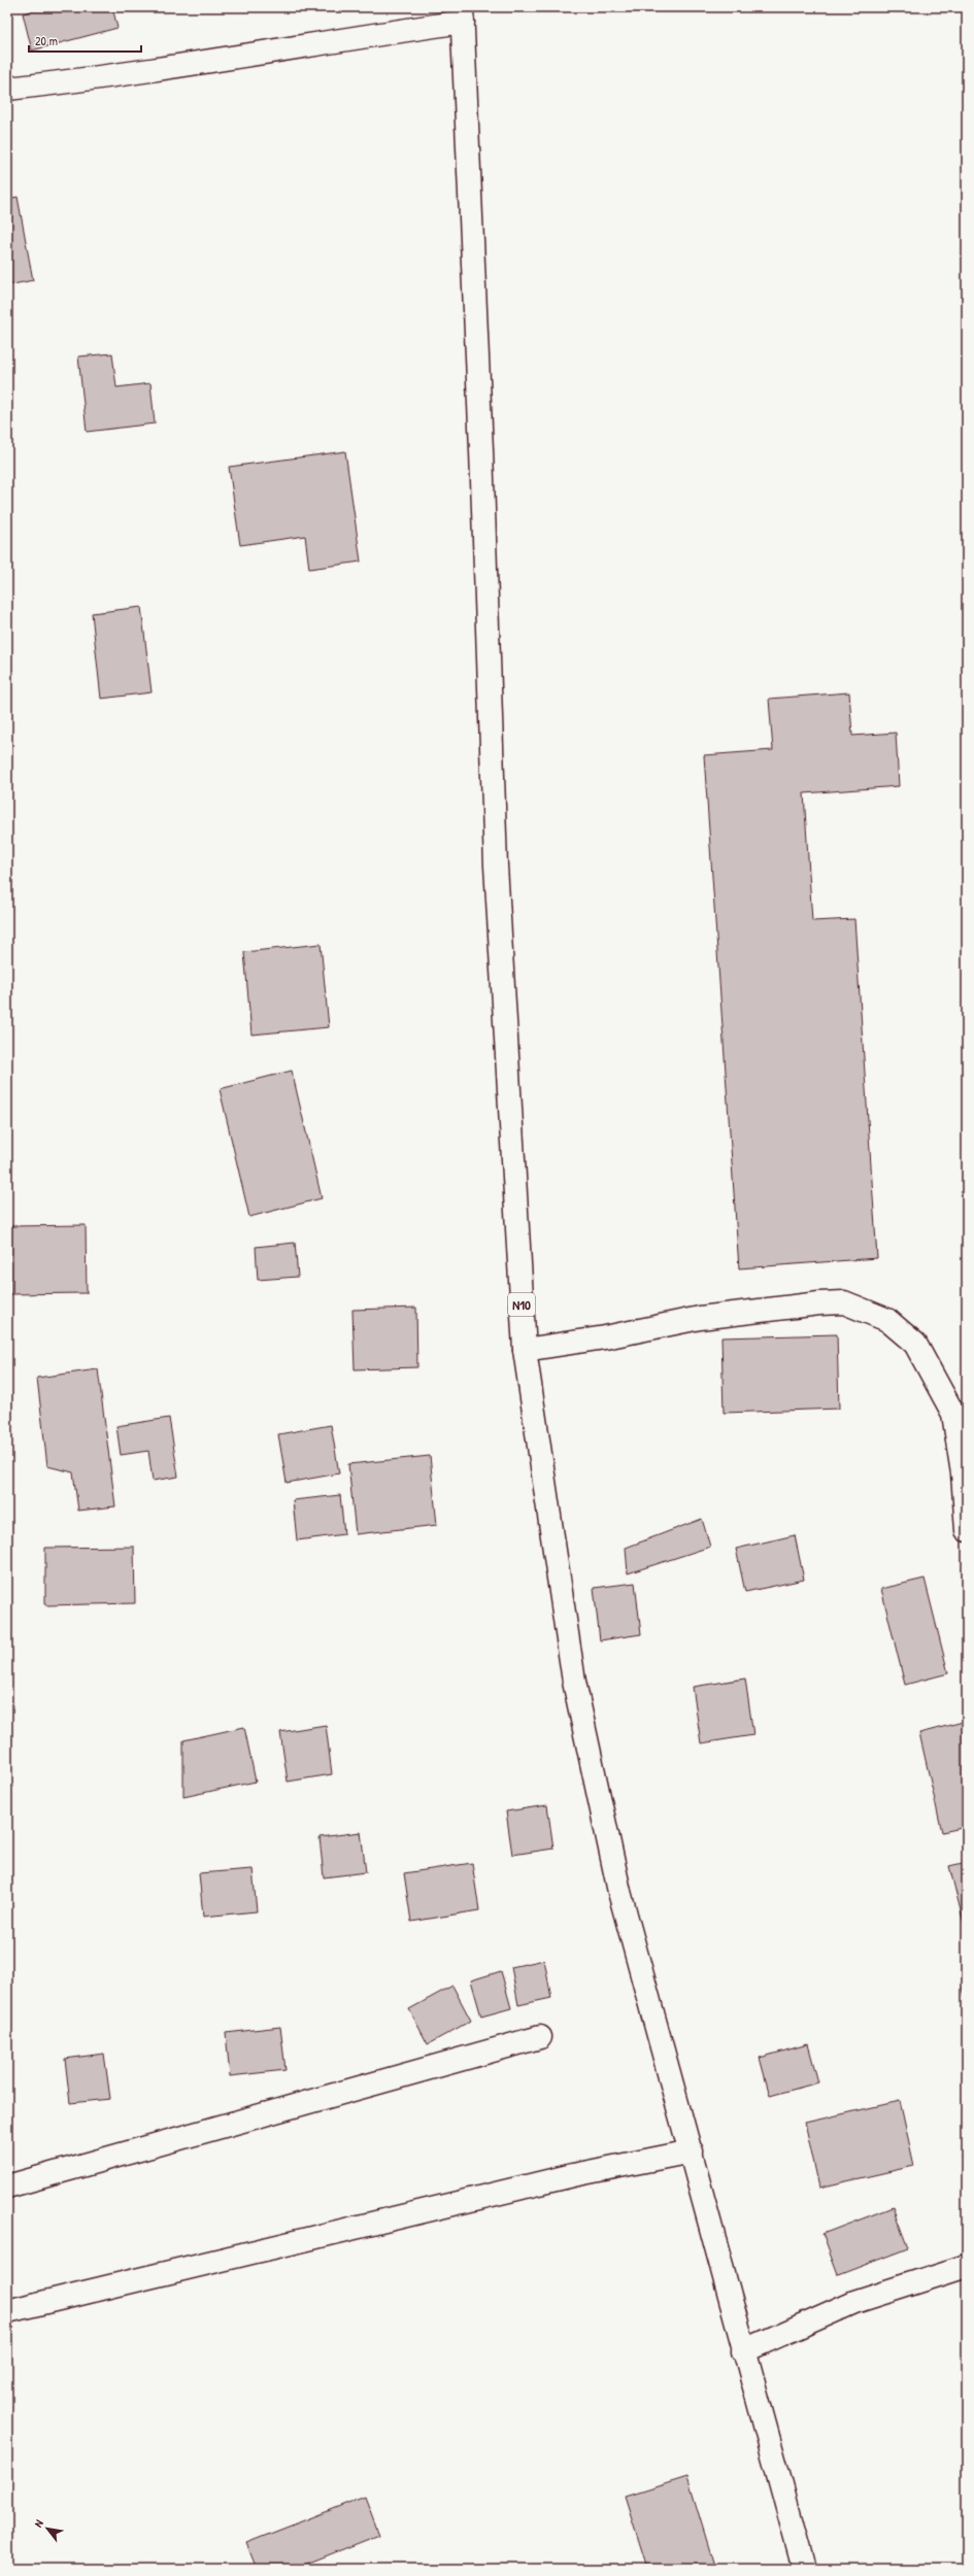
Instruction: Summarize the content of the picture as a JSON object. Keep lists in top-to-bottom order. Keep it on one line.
{"streets":{"main road":["N10"]},"scale_bar":"20 m","north":"top left"}
